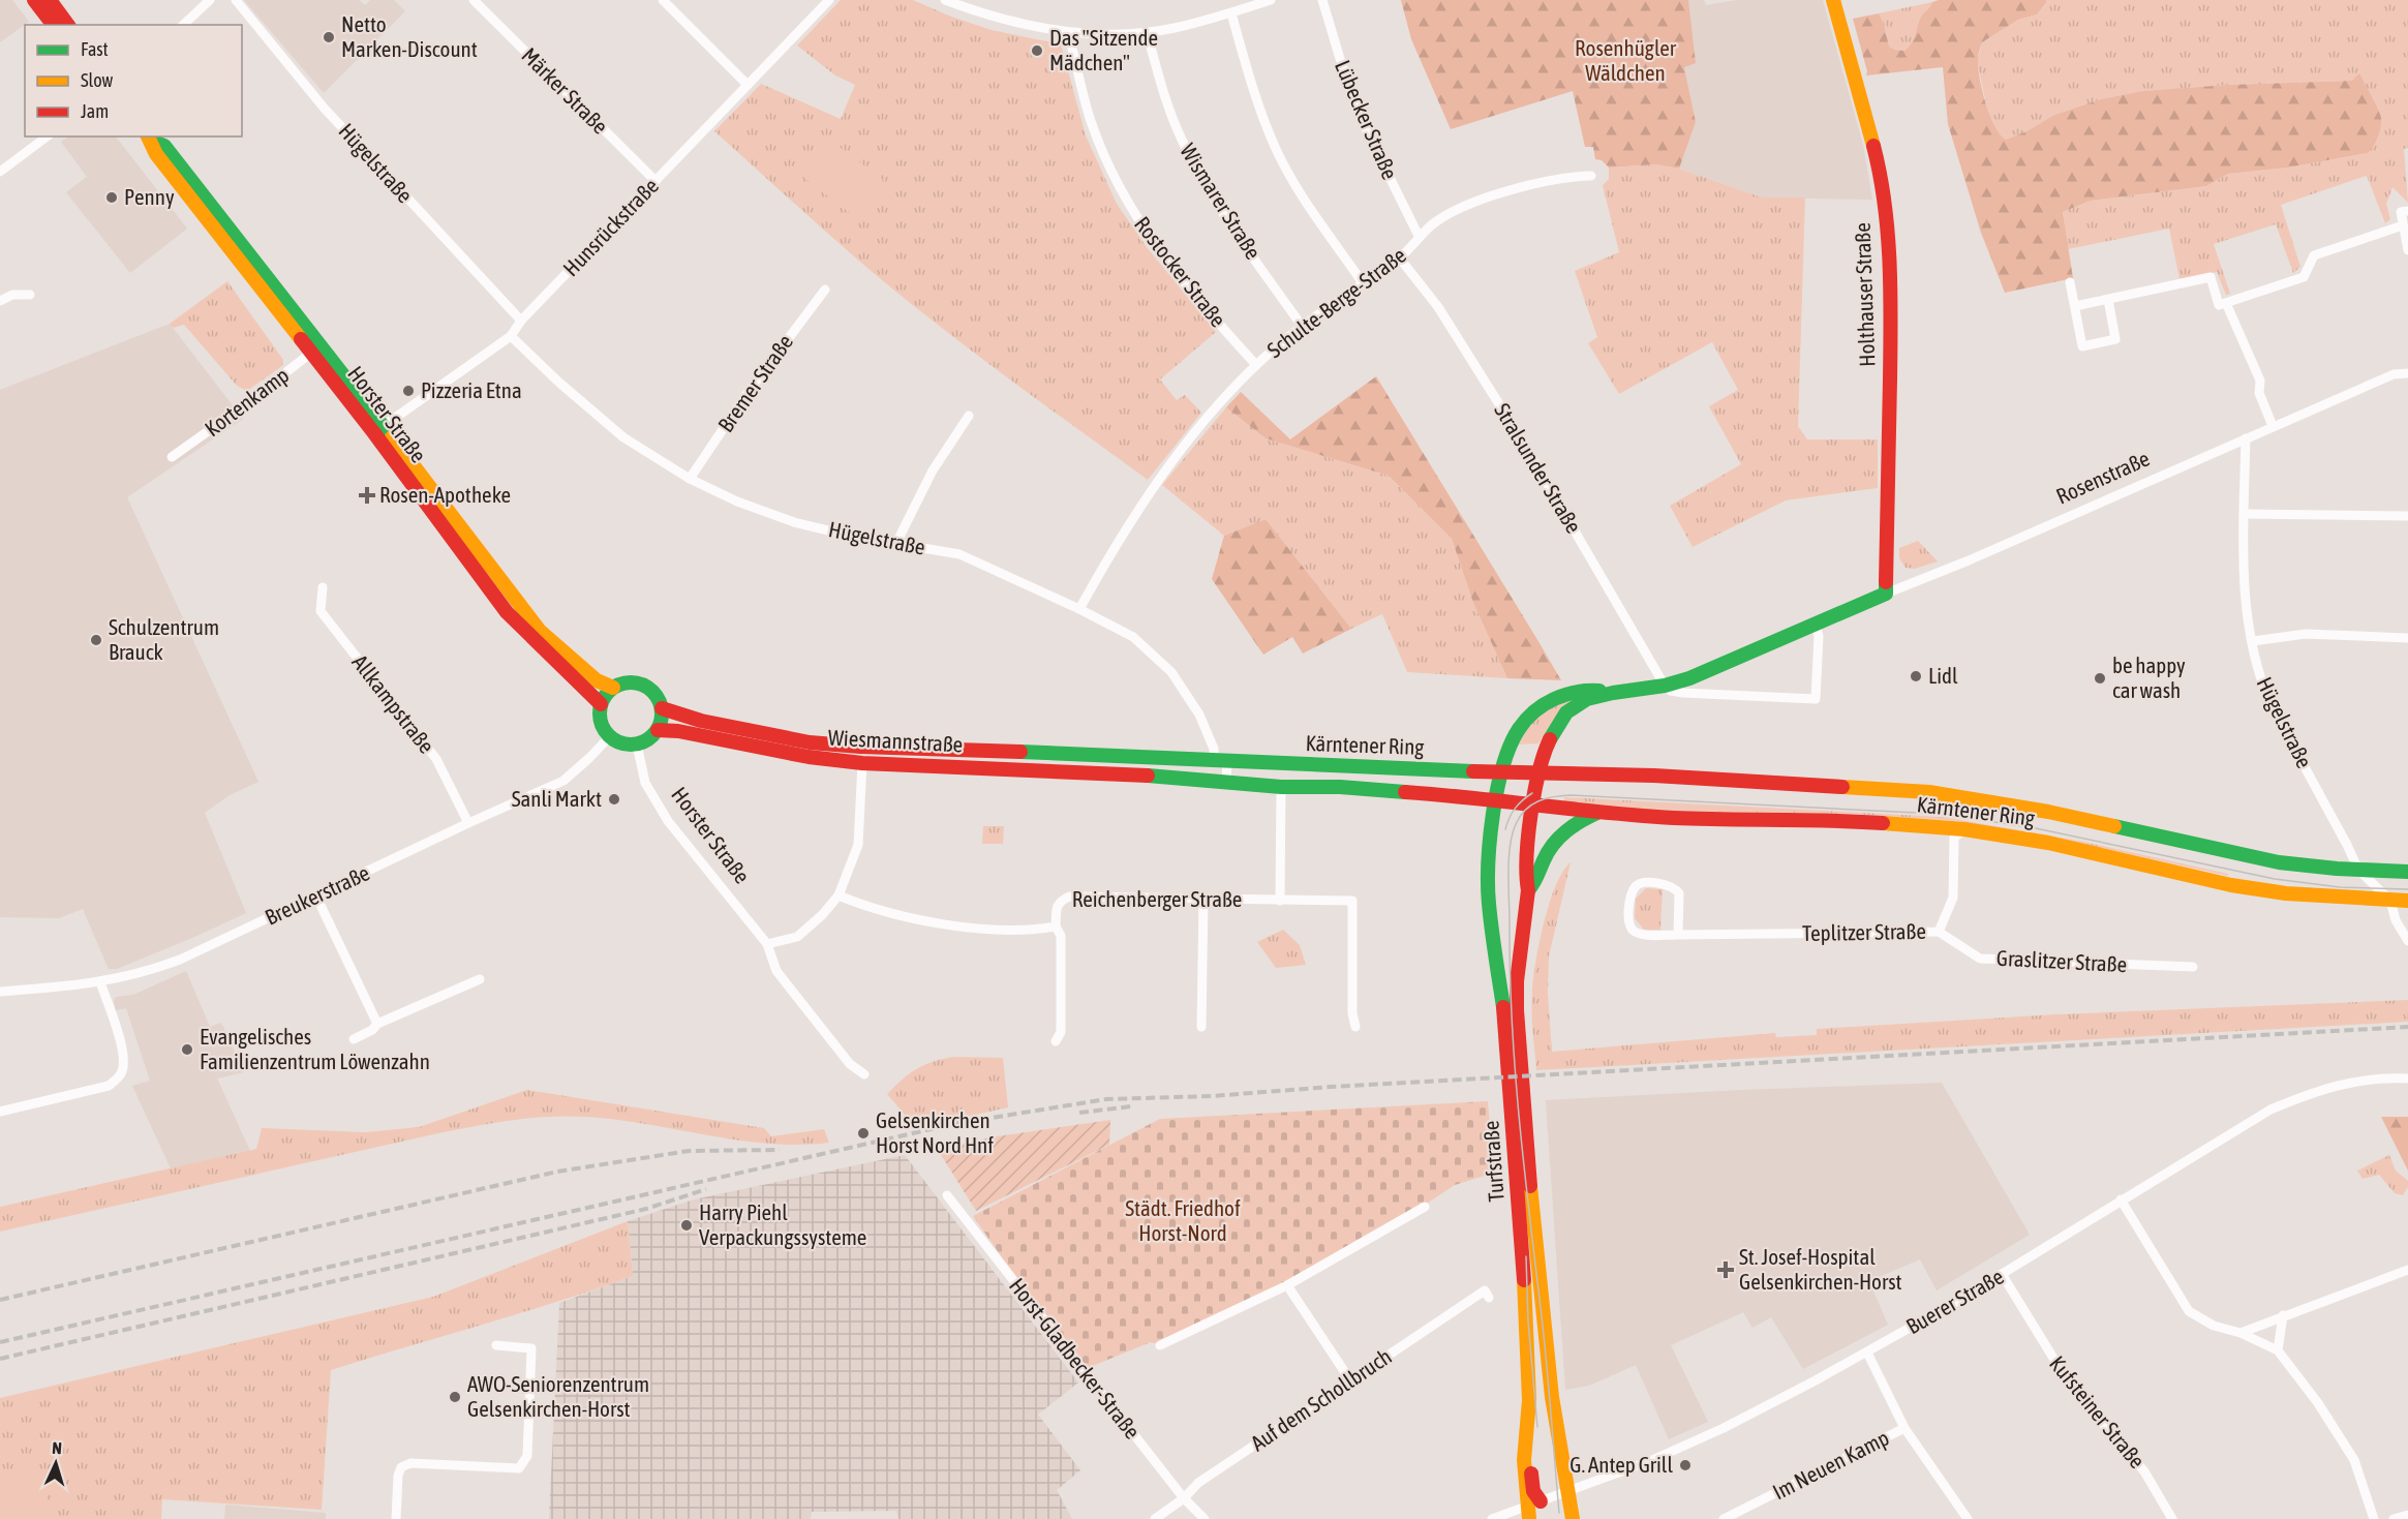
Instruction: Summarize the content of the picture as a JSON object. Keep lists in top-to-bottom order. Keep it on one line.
{"streets":{"main road":["Holthauser Straße","Horster Straße","Rosenstraße","Wiesmannstraße","Kärntener Ring","Turfstraße"],"street":["Märker Straße","Lübecker Straße","Hügelstraße","Wismarer Straße","Hunsrückstraße","Rostocker Straße","Schulte-Berge-Straße","Bremer Straße","Kortenkamp","Stralsunder Straße","Allkampstraße","Breukerstraße","Reichenberger Straße","Teplitzer Straße","Graslitzer Straße","Buerer Straße","Horst-Gladbecker-Straße","Auf dem Schollbruch","Kufsteiner Straße","Im Neuen Kamp"]},"crossings":[["Märker Straße","Hunsrückstraße"],["Lübecker Straße","Schulte-Berge-Straße"],["Hügelstraße","Hunsrückstraße"],["Hügelstraße","Schulte-Berge-Straße"],["Hügelstraße","Bremer Straße"],["Hügelstraße","Rosenstraße"],["Hügelstraße","Kärntener Ring"],["Wismarer Straße","Schulte-Berge-Straße"],["Hunsrückstraße","Horster Straße"],["Rostocker Straße","Schulte-Berge-Straße"],["Holthauser Straße","Rosenstraße"],["Schulte-Berge-Straße","Stralsunder Straße"],["Kortenkamp","Horster Straße"],["Horster Straße","Wiesmannstraße"],["Horster Straße","Breukerstraße"],["Stralsunder Straße","Rosenstraße"],["Rosenstraße","Kärntener Ring"],["Allkampstraße","Breukerstraße"],["Wiesmannstraße","Kärntener Ring"],["Wiesmannstraße","Breukerstraße"],["Kärntener Ring","Teplitzer Straße"],["Kärntener Ring","Turfstraße"],["Teplitzer Straße","Graslitzer Straße"],["Turfstraße","Buerer Straße"],["Buerer Straße","Kufsteiner Straße"],["Horst-Gladbecker-Straße","Auf dem Schollbruch"]],"parks":["Rosenhügler Wäldchen","Städt. Friedhof Horst-Nord"],"places":{"other":["Netto Marken-Discount","Das \"Sitzende Mädchen\"","Penny","Pizzeria Etna","Schulzentrum Brauck","Lidl","be happy car wash","Sanli Markt","Evangelisches Familienzentrum Löwenzahn","Gelsenkirchen Horst Nord Hnf","Harry Piehl Verpackungssysteme","AWO-Seniorenzentrum Gelsenkirchen-Horst","G. Antep Grill"],"health":["Rosen-Apotheke","St. Josef-Hospital Gelsenkirchen-Horst"]},"legend":["Fast","Slow","Jam"],"north":"top"}
